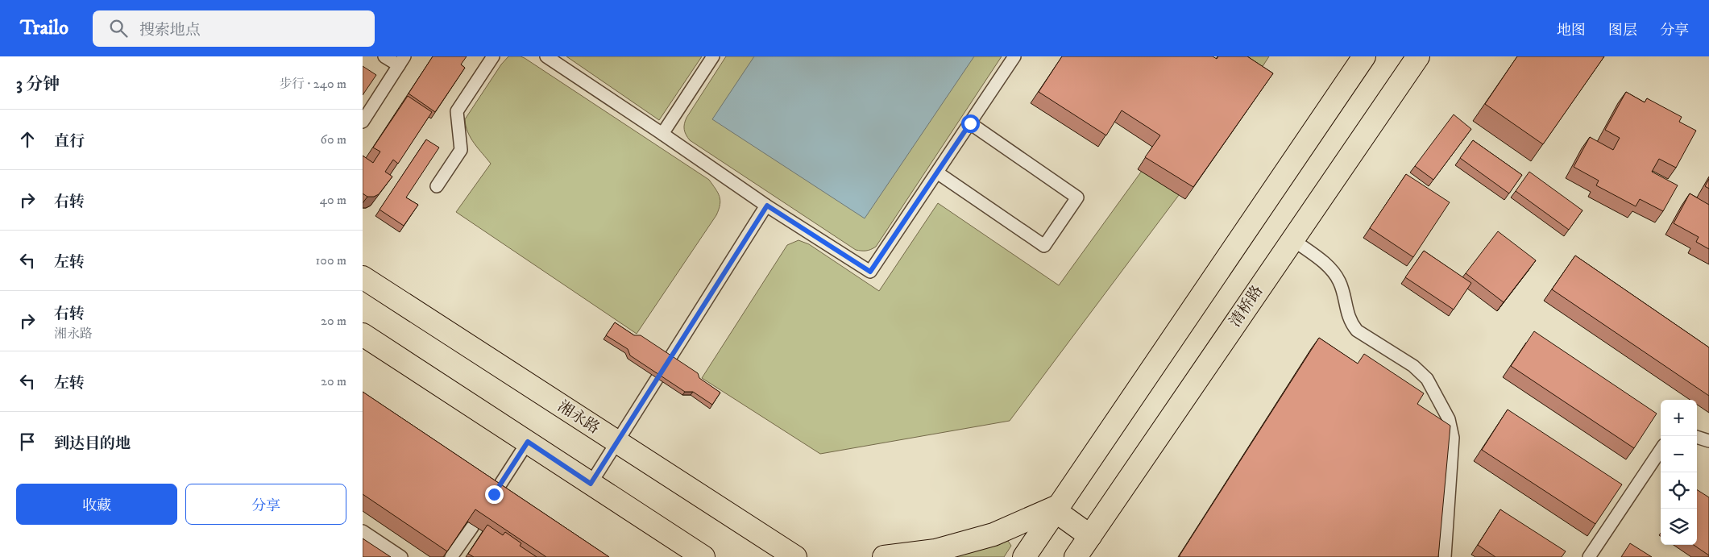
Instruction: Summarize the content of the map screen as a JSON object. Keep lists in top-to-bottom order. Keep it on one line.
{"streets":{"main road":["清桥路","湘永路"]},"page":{"header":"Trailo","search":"搜索地点","nav":["地图","图层","分享"],"heading":["3 分钟","步行 · 240 m"],"list":[["直行","60 m"],["右转","40 m"],["左转","100 m"],["右转","湘永路","20 m"],["左转","20 m"],"到达目的地"],"map_buttons":["+","−"],"buttons":["收藏","分享"]}}
